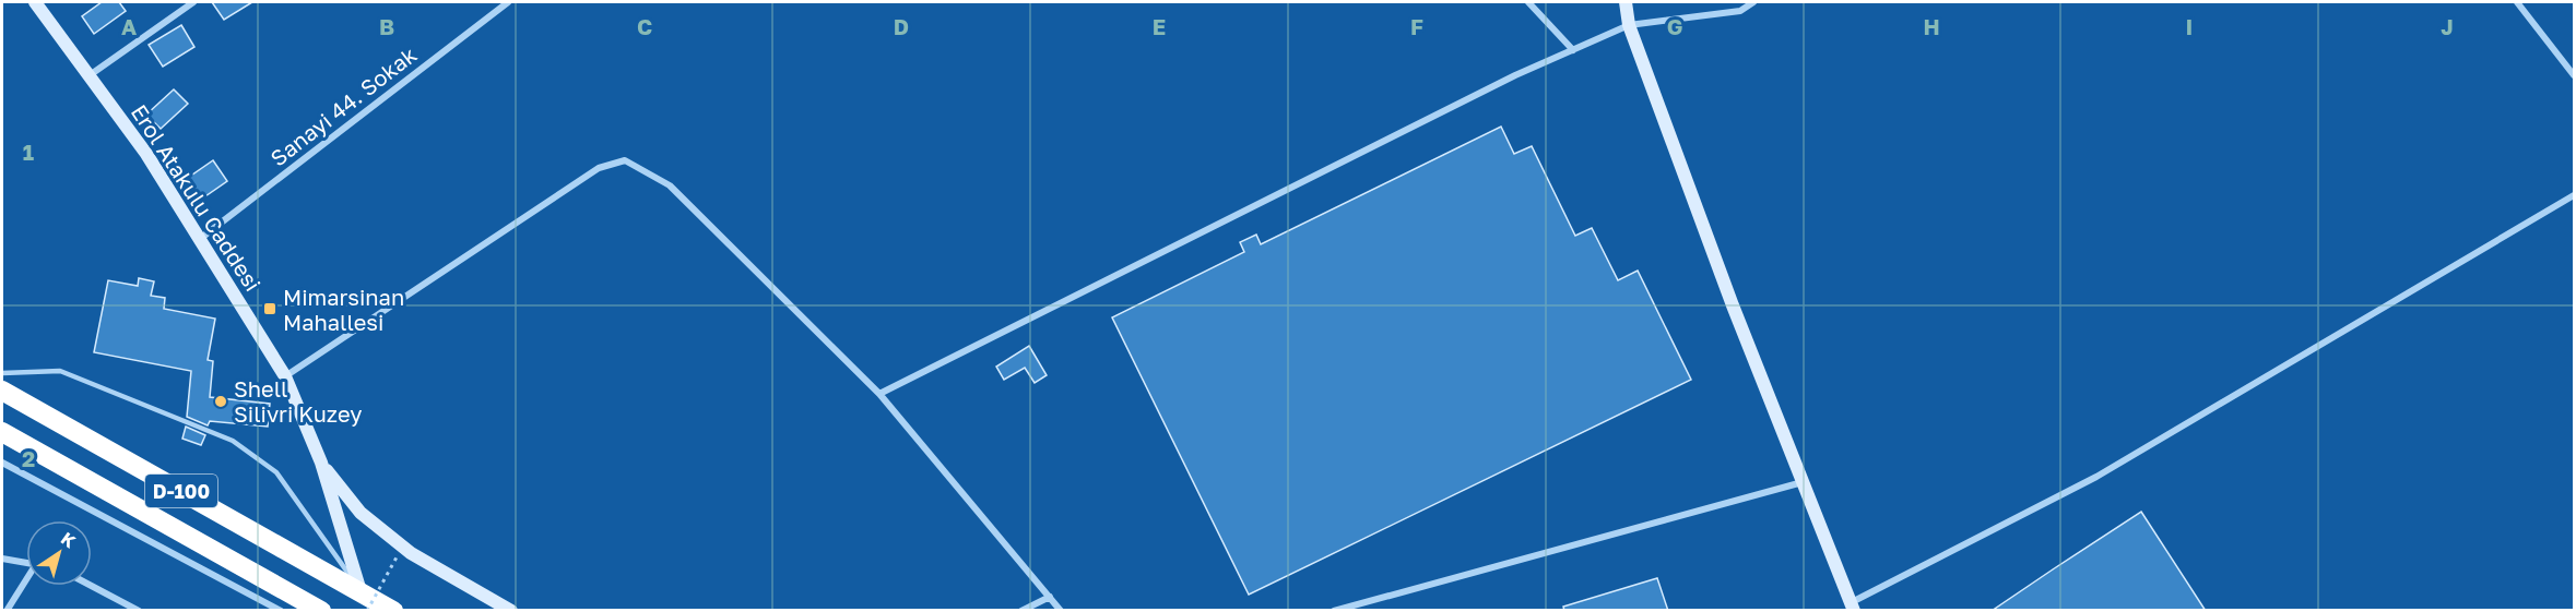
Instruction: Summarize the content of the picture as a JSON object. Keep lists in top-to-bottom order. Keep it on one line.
{"streets":{"highway":["D-100"],"main road":["Erol Atakulu Caddesi"],"street":["Sanayi 44. Sokak"]},"crossings":[["Sanayi 44. Sokak","Erol Atakulu Caddesi"]],"places":{"transit":["Mimarsinan Mahallesi"],"other":["Shell Silivri Kuzey"]},"north":"top right","grid":{"columns":["A","B","C","D","E","F","G","H","I","J"],"rows":["1","2"]}}
